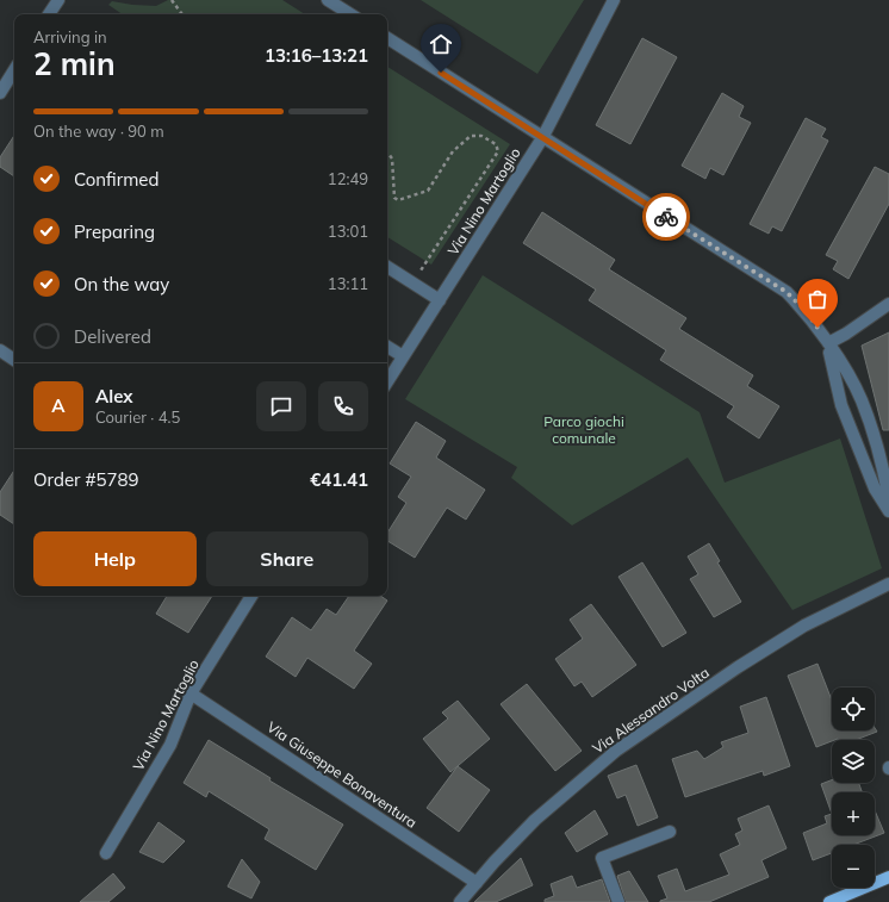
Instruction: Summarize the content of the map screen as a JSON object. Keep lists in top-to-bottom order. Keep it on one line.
{"streets":{"street":["Via Nino Martoglio","Via Alessandro Volta","Via Giuseppe Bonaventura"]},"crossings":[["Via Nino Martoglio","Via Giuseppe Bonaventura"],["Via Alessandro Volta","Via Giuseppe Bonaventura"]],"parks":["Parco giochi comunale"],"page":{"heading":["2 min","Arriving in","13:16–13:21"],"panel":["Alex","Courier · 4.5","Order #5789","€41.41"],"bar":"On the way · 90 m","list":[["Confirmed","12:49"],["Preparing","13:01"],["On the way","13:11"],"Delivered"],"round":"A","buttons":["Help","Share"],"map_buttons":["+","−"]}}
